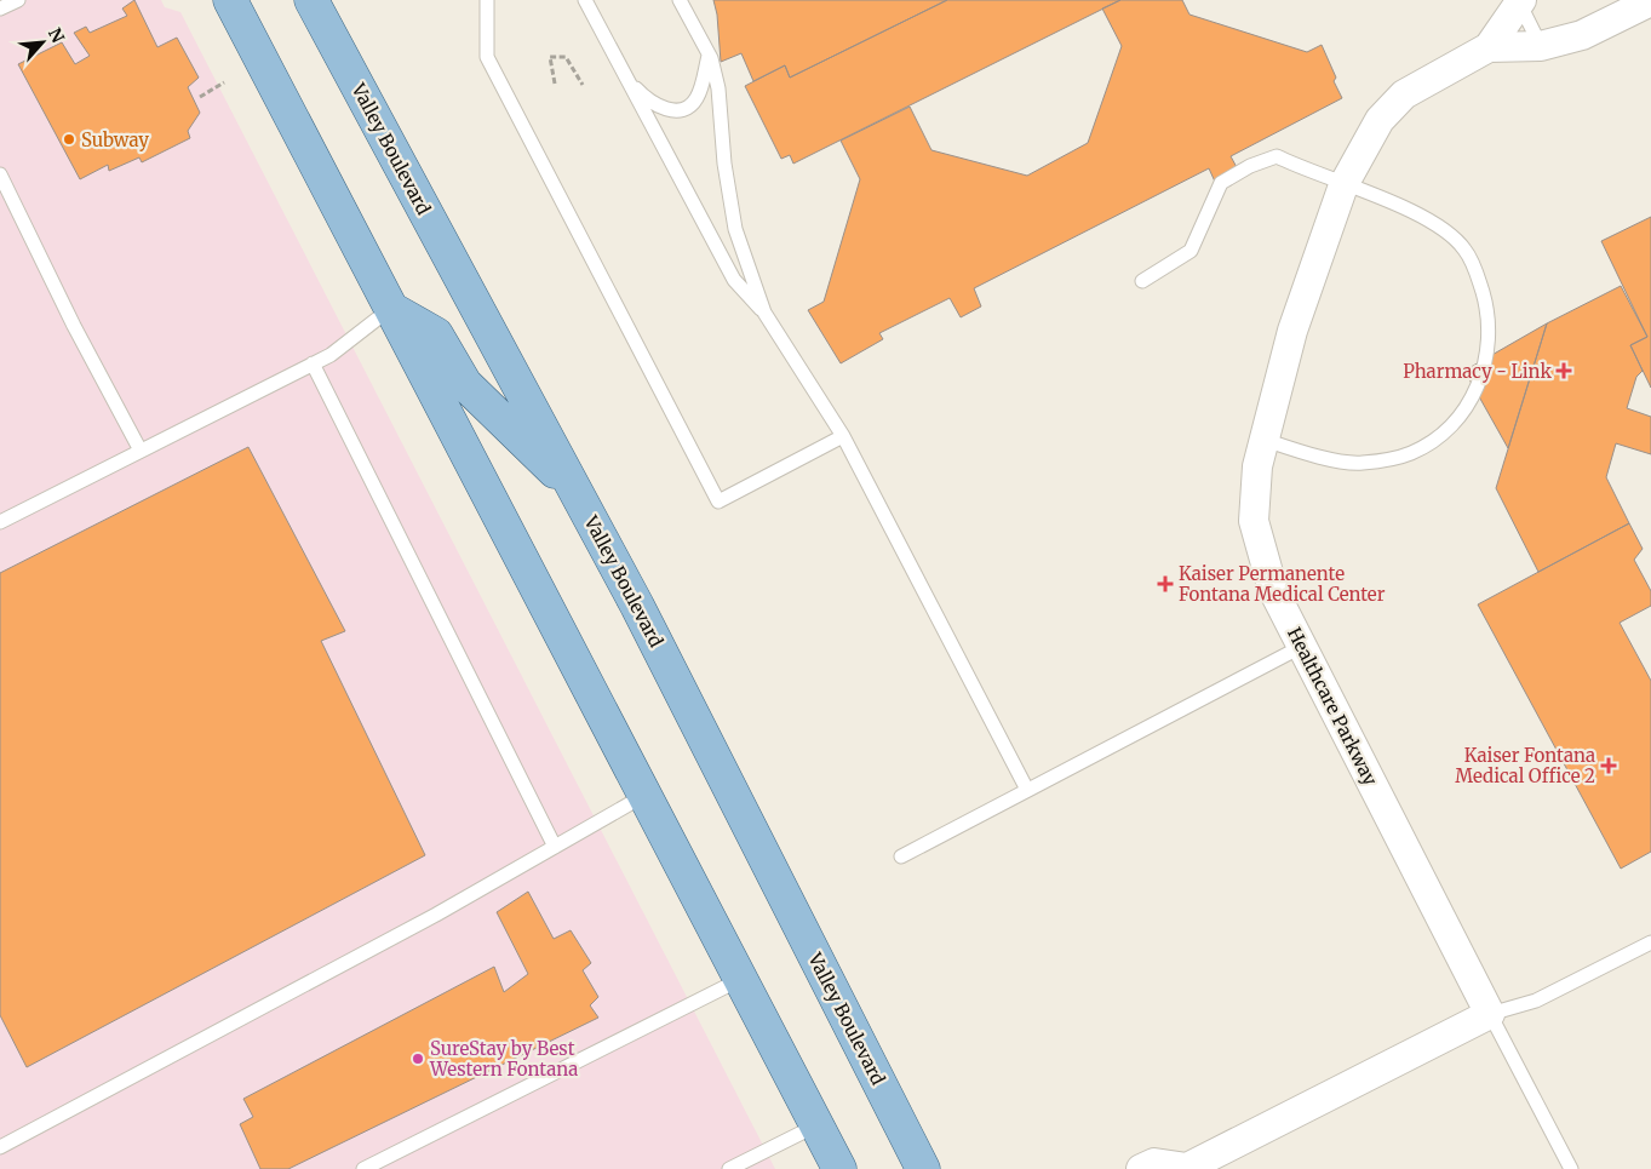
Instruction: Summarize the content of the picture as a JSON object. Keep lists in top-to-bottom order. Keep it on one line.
{"streets":{"main road":["Valley Boulevard"],"street":["Healthcare Parkway"]},"places":{"other":["Subway","SureStay by Best Western Fontana"],"health":["Pharmacy - Link","Kaiser Permanente Fontana Medical Center","Kaiser Fontana Medical Office 2"]},"north":"top right"}
